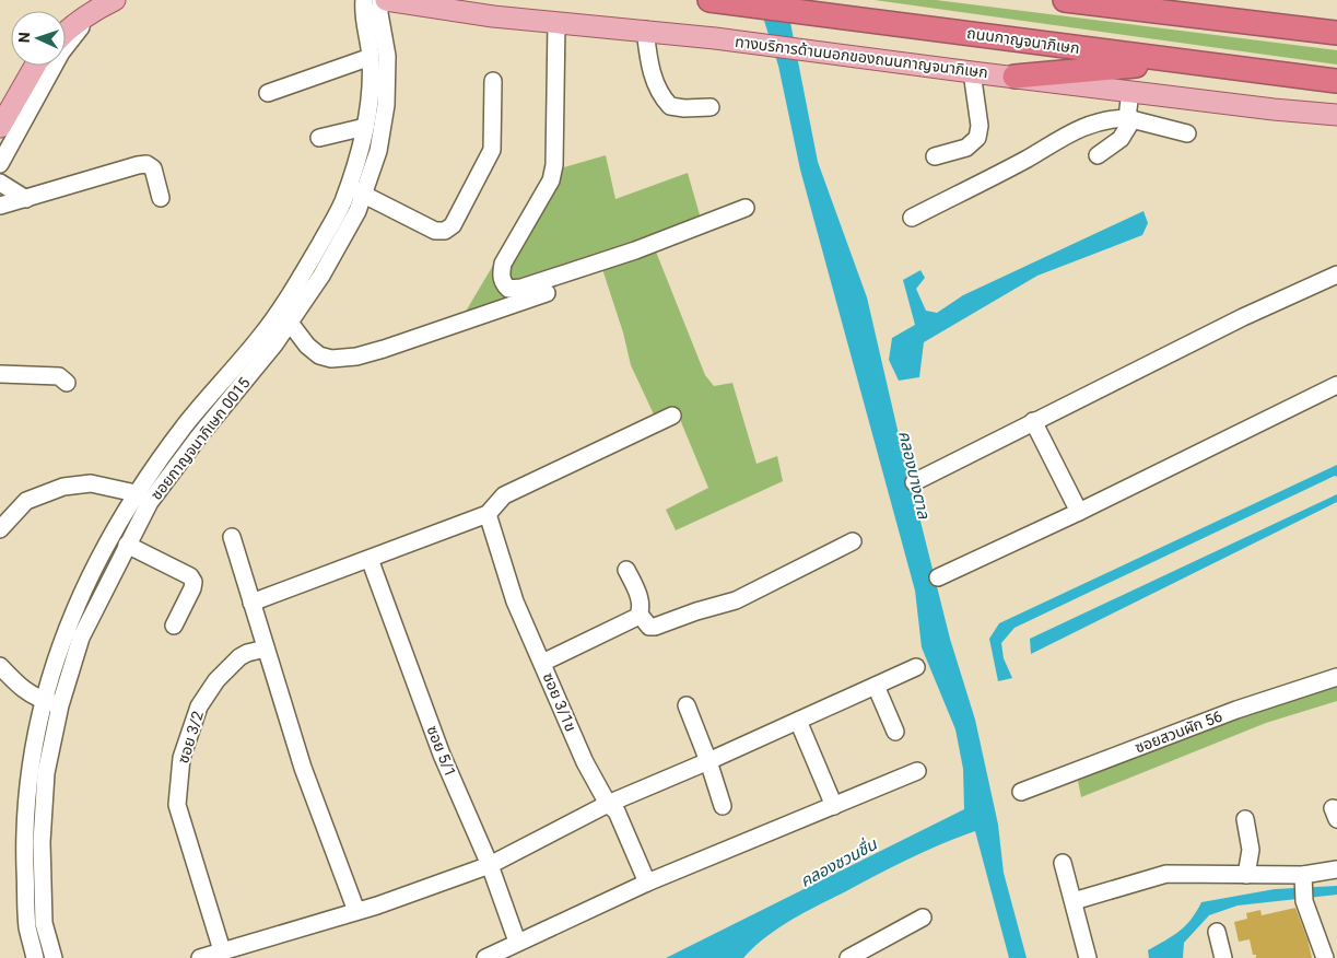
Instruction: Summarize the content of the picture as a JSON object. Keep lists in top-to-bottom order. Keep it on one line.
{"streets":{"highway":["ถนนกาญจนาภิเษก"],"main road":["ทางบริการด้านนอกของถนนกาญจนาภิเษก"],"street":["ซอยกาญจนาภิเษก 0015","ซอย 3/1ข","ซอยสวนผัก 56","ซอย 3/2","ซอย 5/1"]},"water":["คลองบางตาล","คลองชวนชื่น"],"north":"left"}
